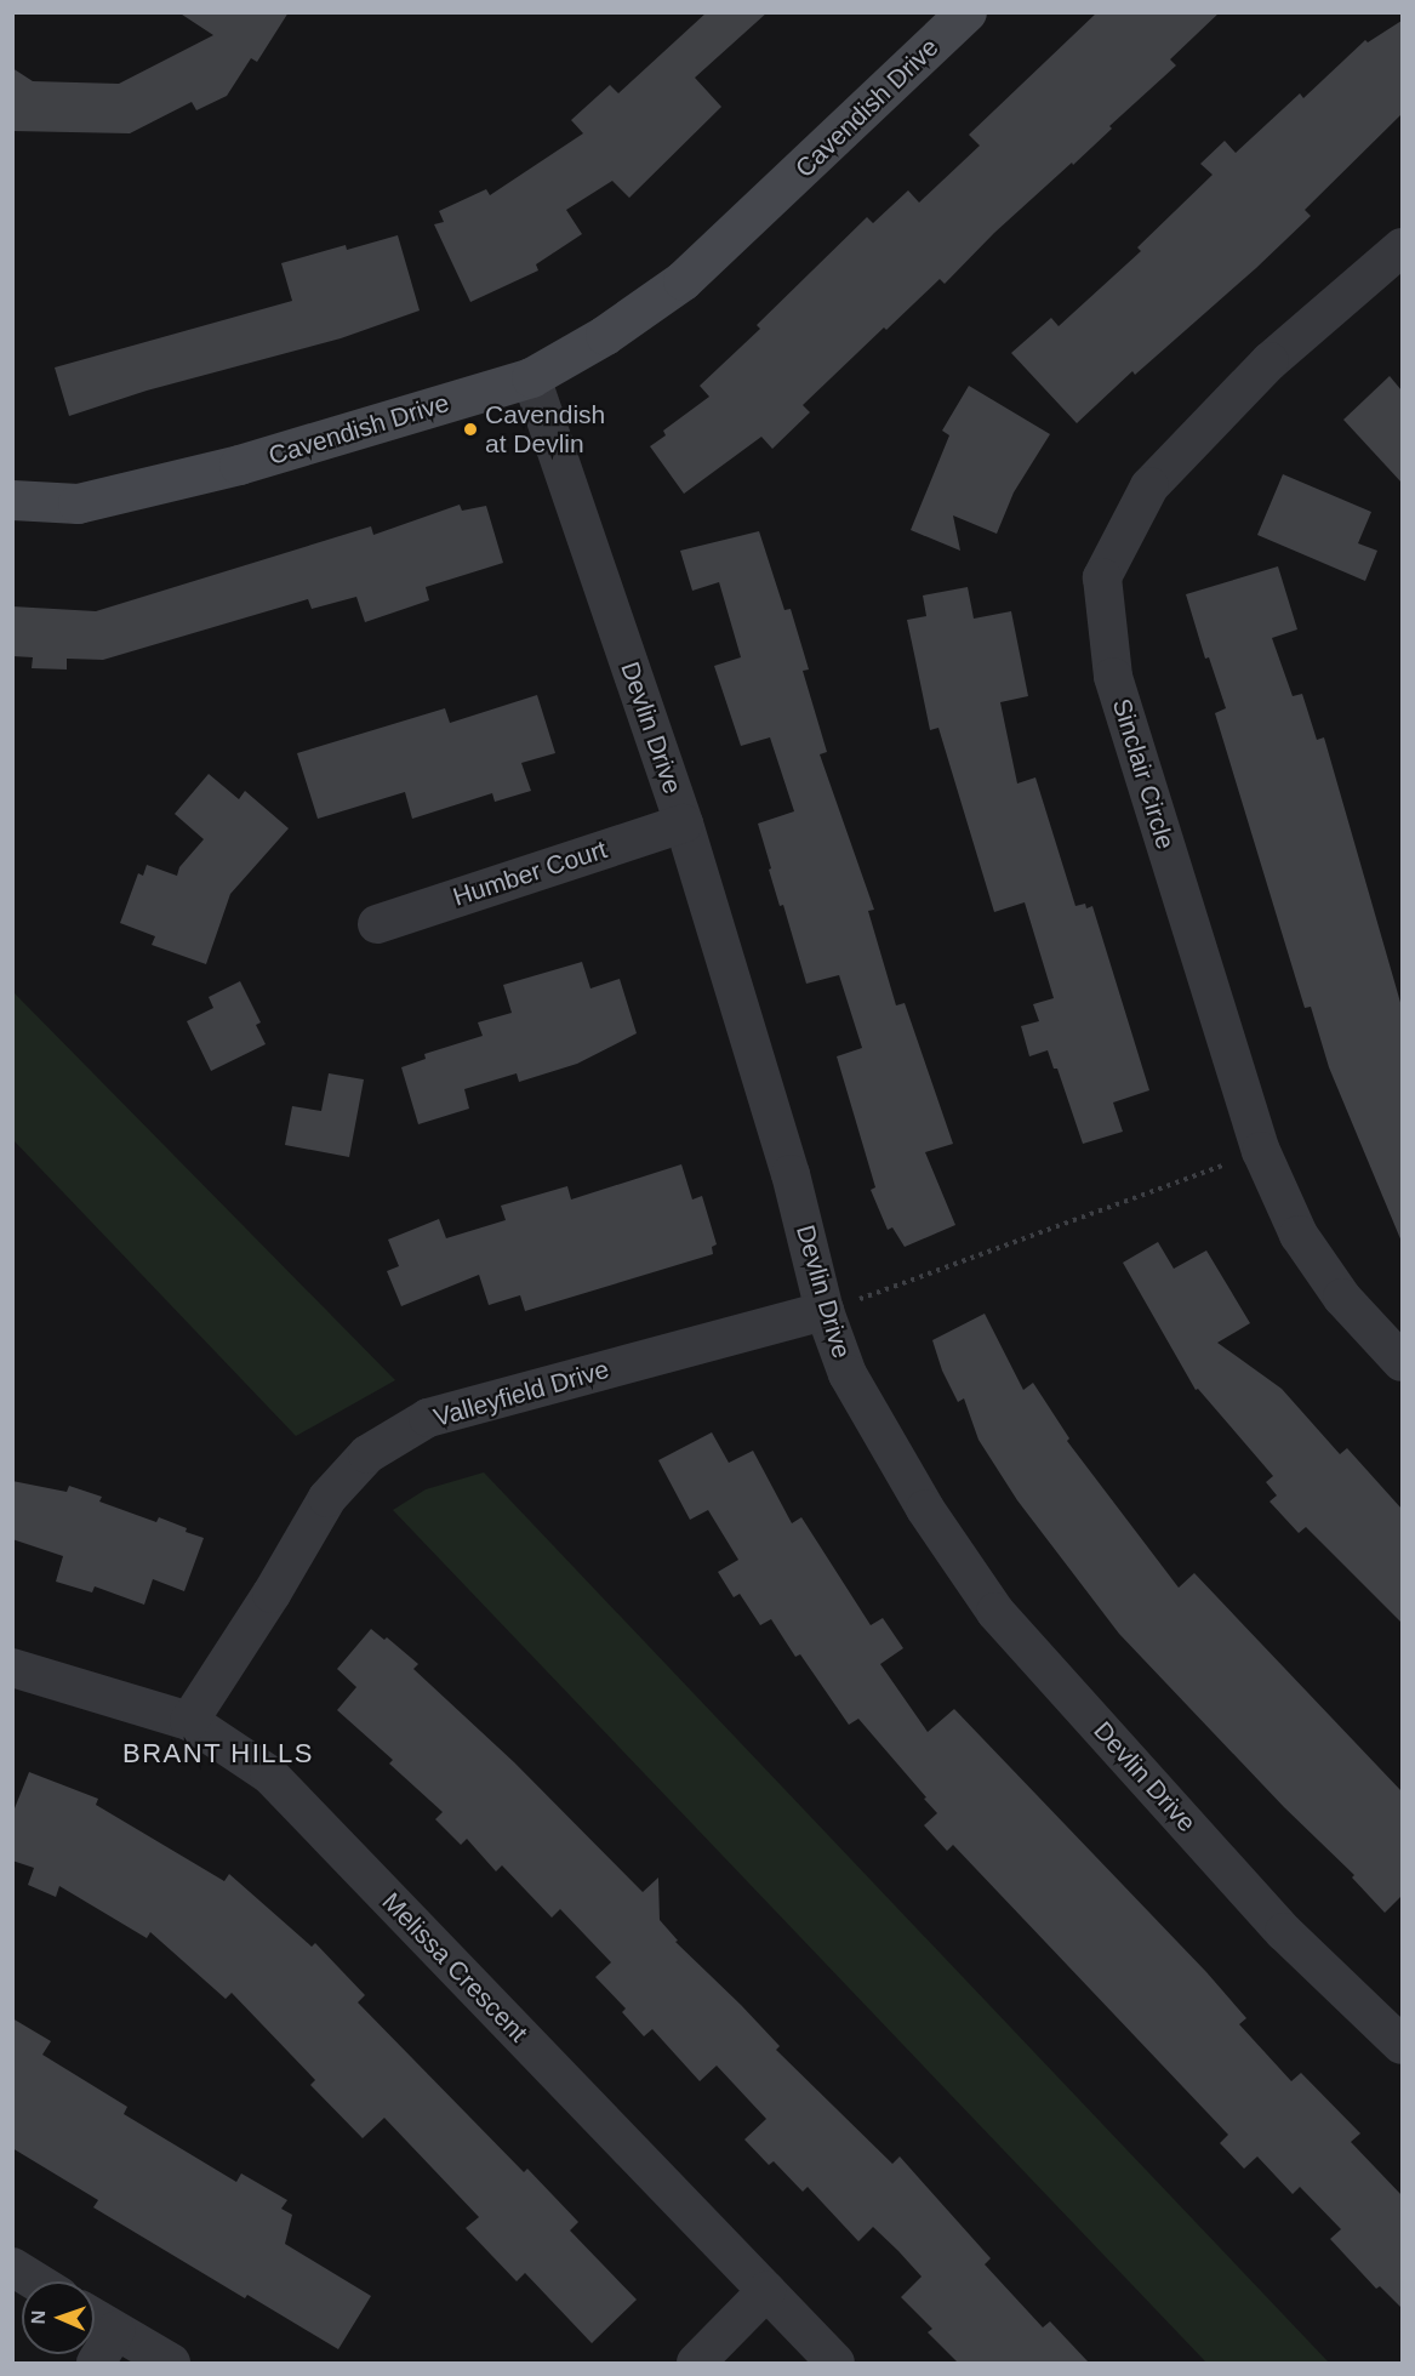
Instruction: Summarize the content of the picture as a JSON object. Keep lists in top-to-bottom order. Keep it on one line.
{"streets":{"street":["Cavendish Drive","Devlin Drive","Sinclair Circle","Humber Court","Valleyfield Drive","Melissa Crescent"]},"crossings":[["Cavendish Drive","Devlin Drive"],["Devlin Drive","Humber Court"],["Devlin Drive","Valleyfield Drive"],["Valleyfield Drive","Melissa Crescent"]],"districts":["BRANT HILLS"],"places":["Cavendish at Devlin"],"north":"left"}
